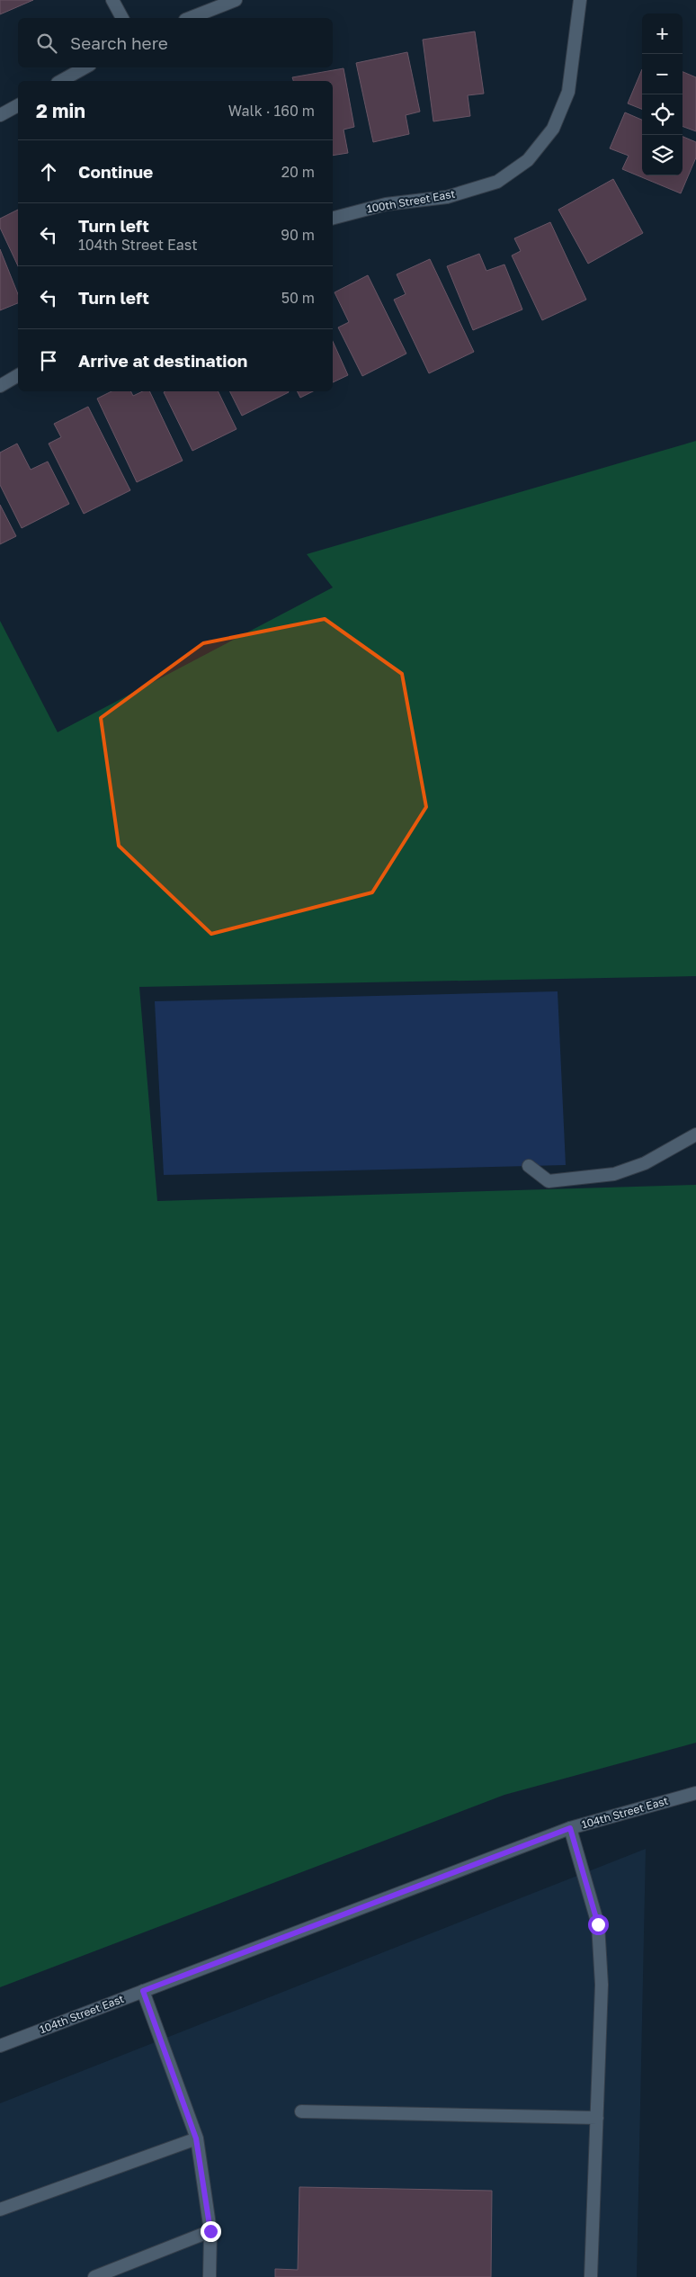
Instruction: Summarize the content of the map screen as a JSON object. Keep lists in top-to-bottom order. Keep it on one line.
{"streets":{"street":["100th Street East","104th Street East"]},"page":{"map_buttons":["+","−"],"search":"Search here","heading":["2 min","Walk · 160 m"],"list":[["Continue","20 m"],["Turn left","104th Street East","90 m"],["Turn left","50 m"],"Arrive at destination"]}}
